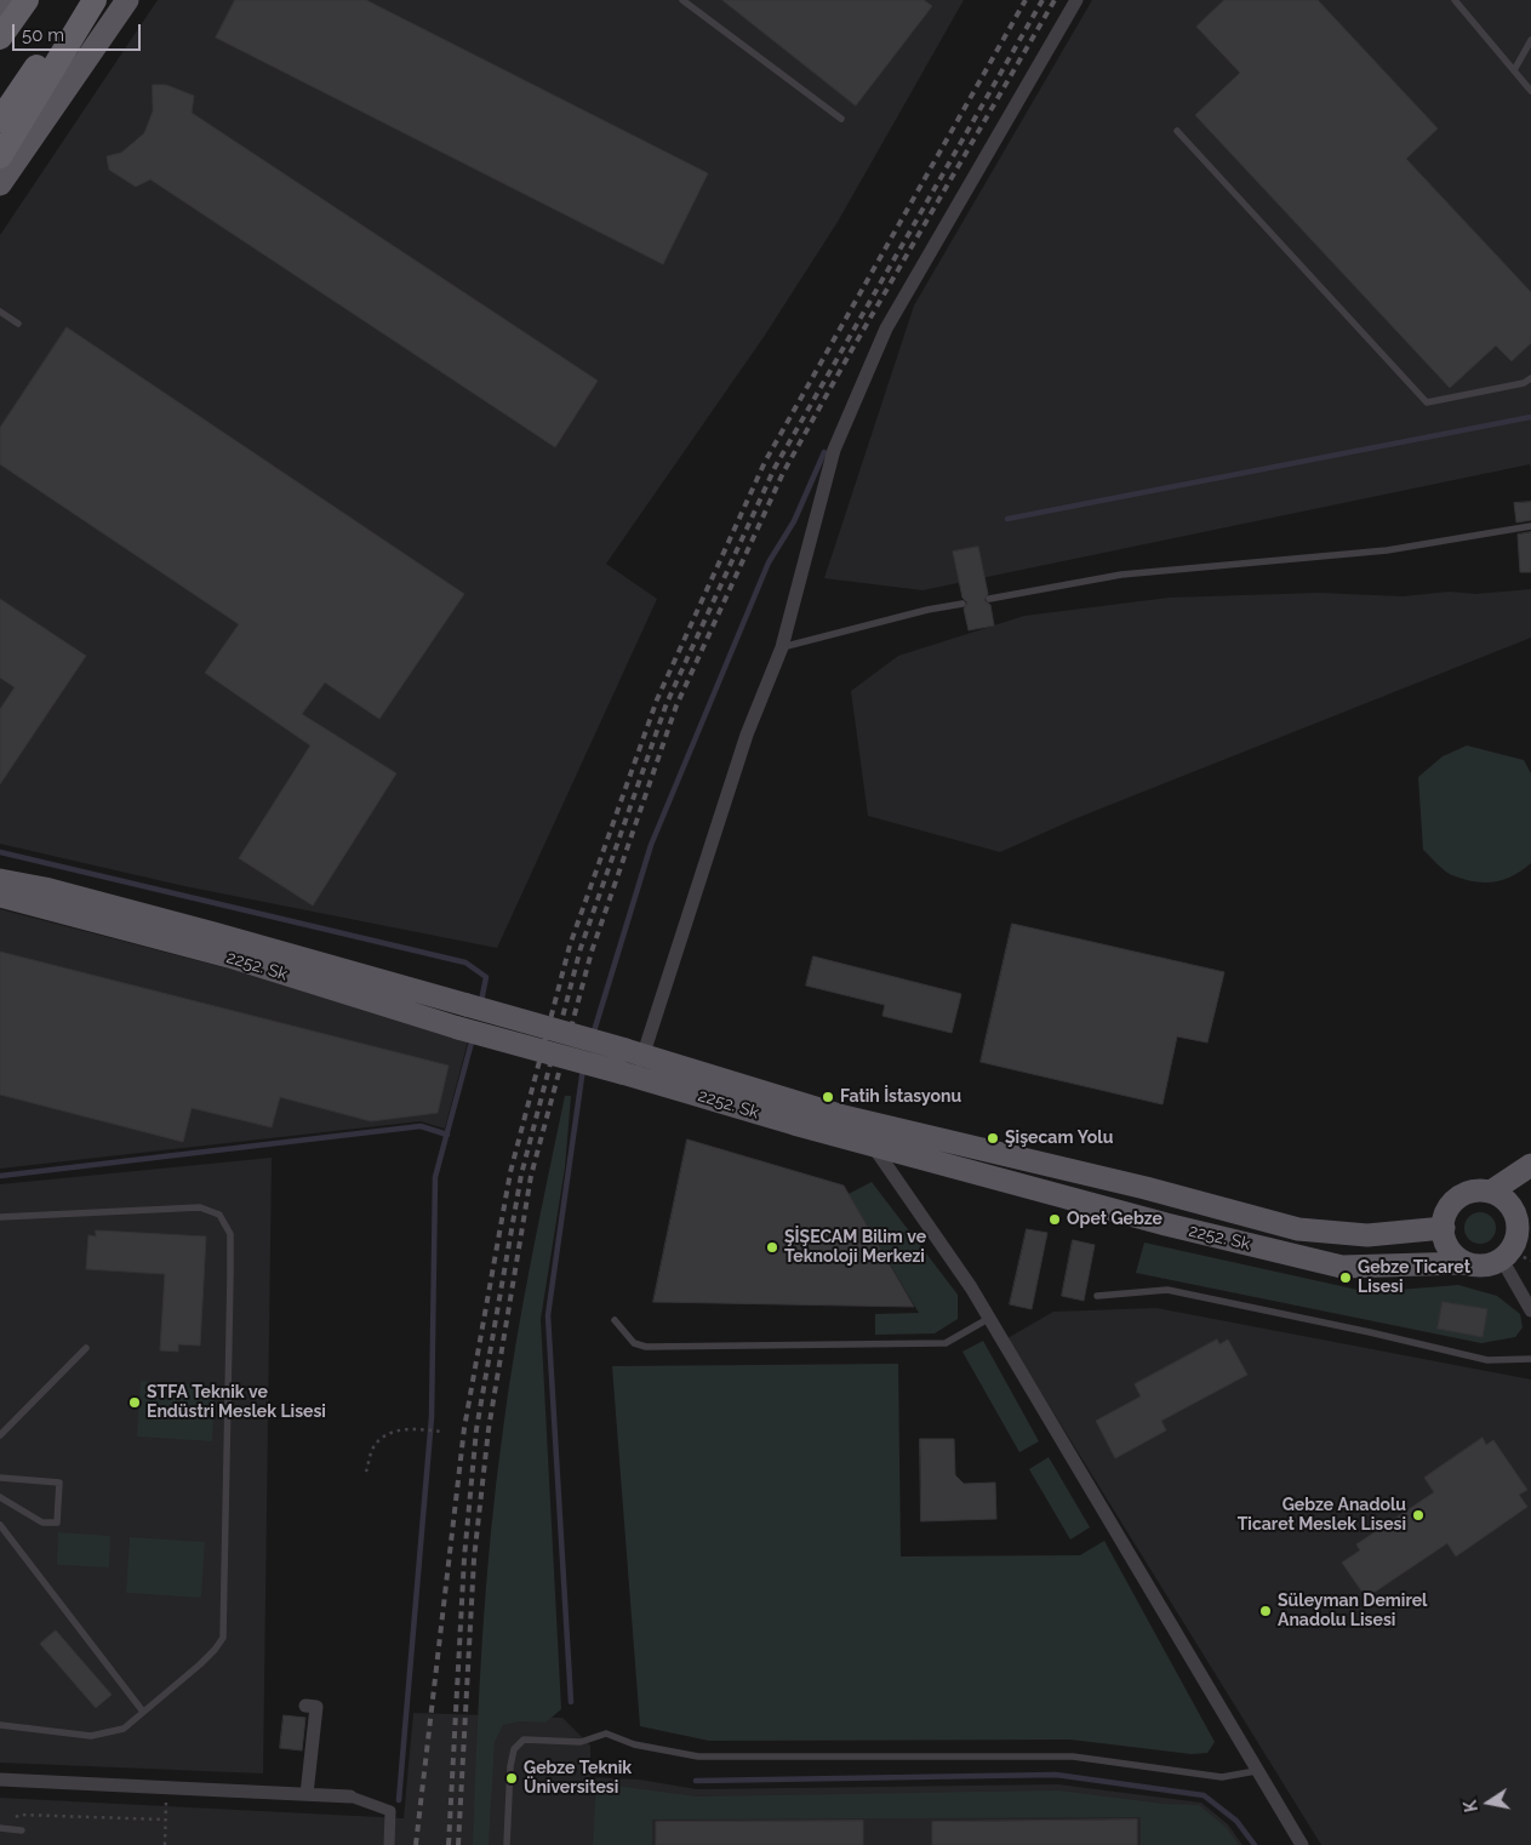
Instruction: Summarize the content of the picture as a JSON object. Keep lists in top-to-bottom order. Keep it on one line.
{"streets":{"main road":["2252. Sk"]},"places":["Fatih İstasyonu","Şişecam Yolu","Opet Gebze","ŞİŞECAM Bilim ve Teknoloji Merkezi","Gebze Ticaret Lisesi","STFA Teknik ve Endüstri Meslek Lisesi","Gebze Anadolu Ticaret Meslek Lisesi","Süleyman Demirel Anadolu Lisesi","Gebze Teknik Üniversitesi"],"scale_bar":"50 m","north":"left"}
